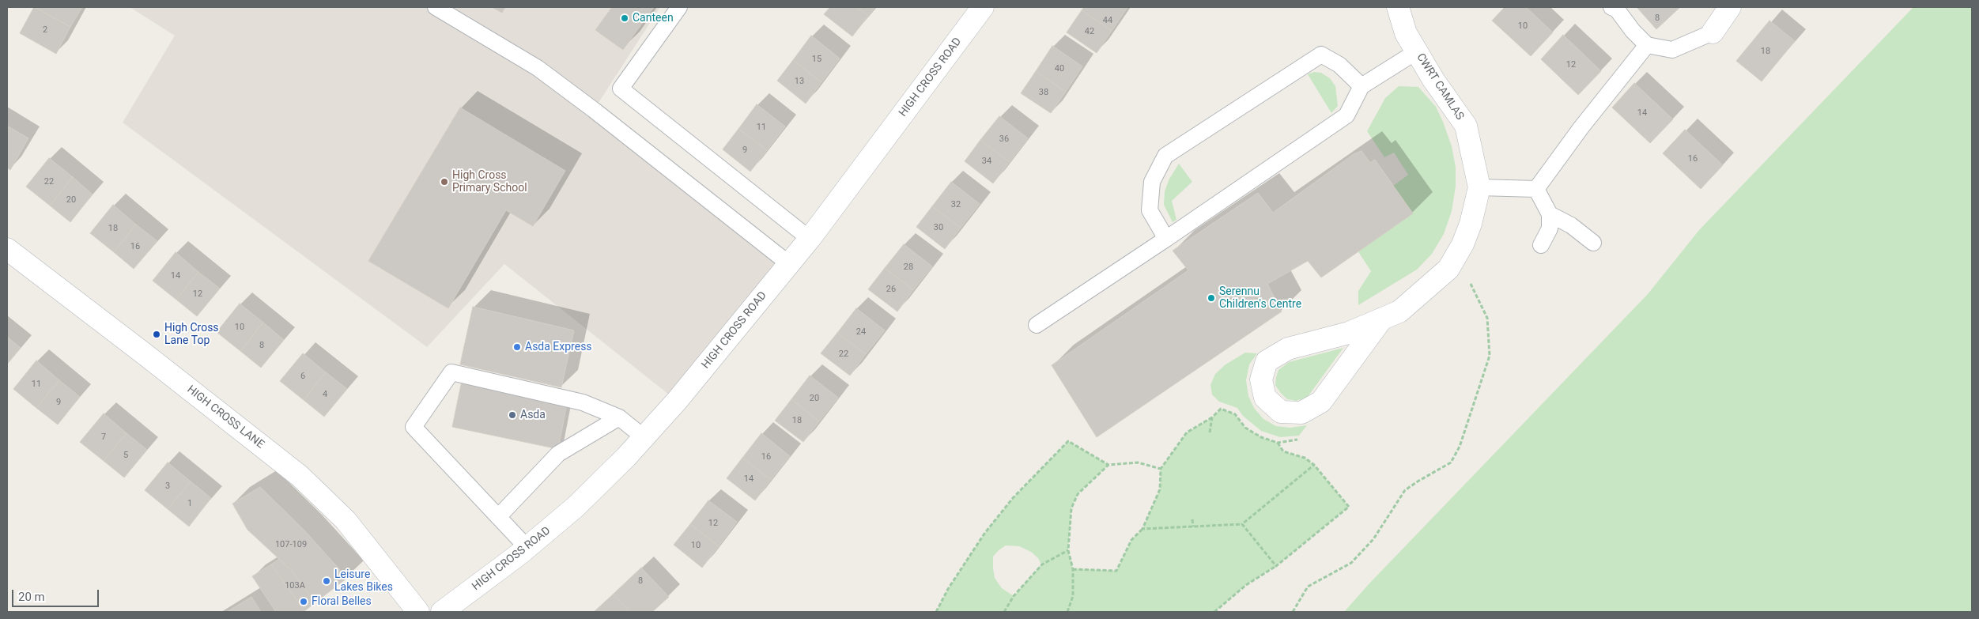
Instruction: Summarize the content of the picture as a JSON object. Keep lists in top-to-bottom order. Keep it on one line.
{"streets":{"street":["HIGH CROSS ROAD","CWRT CAMLAS","HIGH CROSS LANE"]},"places":["Canteen","High Cross Primary School","Serennu Children's Centre","High Cross Lane Top","Asda Express","Asda","Leisure Lakes Bikes","Floral Belles"],"house_numbers":["8","44","10","2","42","18","15","12","40","13","38","14","11","36","9","16","34","22","20","32","30","18","16","28","14","26","12","10","24","8","22","6","11","4","20","9","18","7","5","16","14","3","1","12","107-109","10","8","103A"],"scale_bar":"20 m"}
